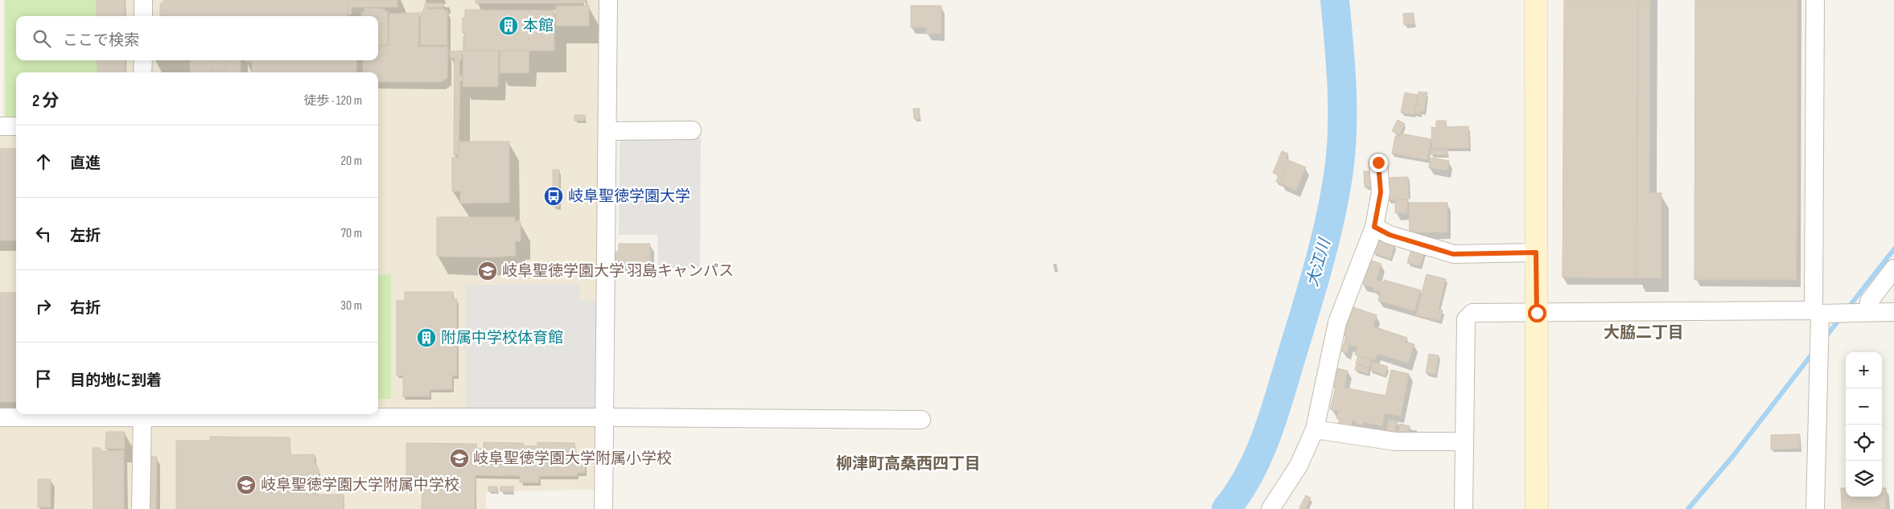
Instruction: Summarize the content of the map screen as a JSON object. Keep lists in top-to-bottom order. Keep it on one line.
{"districts":["大脇二丁目","柳津町高桑西四丁目"],"water":["大江川"],"places":{"building":["本館","附属中学校体育館"],"bus stop":["岐阜聖徳学園大学"],"school or university":["岐阜聖徳学園大学 羽島キャンパス","岐阜聖徳学園大学附属小学校","岐阜聖徳学園大学附属中学校"]},"page":{"search":"ここで検索","heading":["2 分","徒歩 · 120 m"],"list":[["直進","20 m"],["左折","70 m"],["右折","30 m"],"目的地に到着"],"map_buttons":["+","−"]}}
